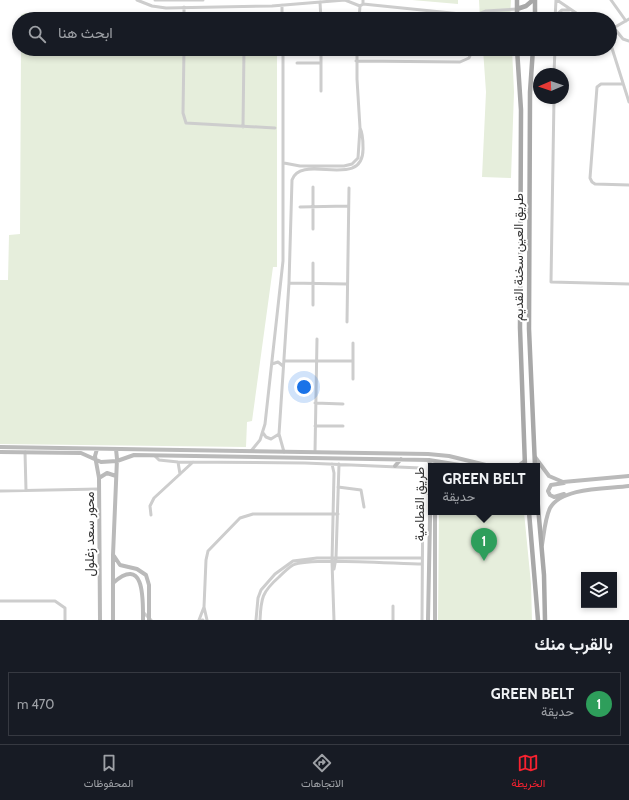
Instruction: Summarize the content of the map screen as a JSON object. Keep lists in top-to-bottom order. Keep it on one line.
{"streets":{"main road":["طريق العين سخنة القديم","طريق القطامية","محور سعد زغلول"]},"north":"left","page":{"search":"ابحث هنا","popup":["GREEN BELT","حديقة"],"pins":"1","heading":"بالقرب منك","list":[{"mark":"1","name":"GREEN BELT","note":"حديقة","value":"470 m"}],"nav":["الخريطة","الاتجاهات","المحفوظات"]}}
